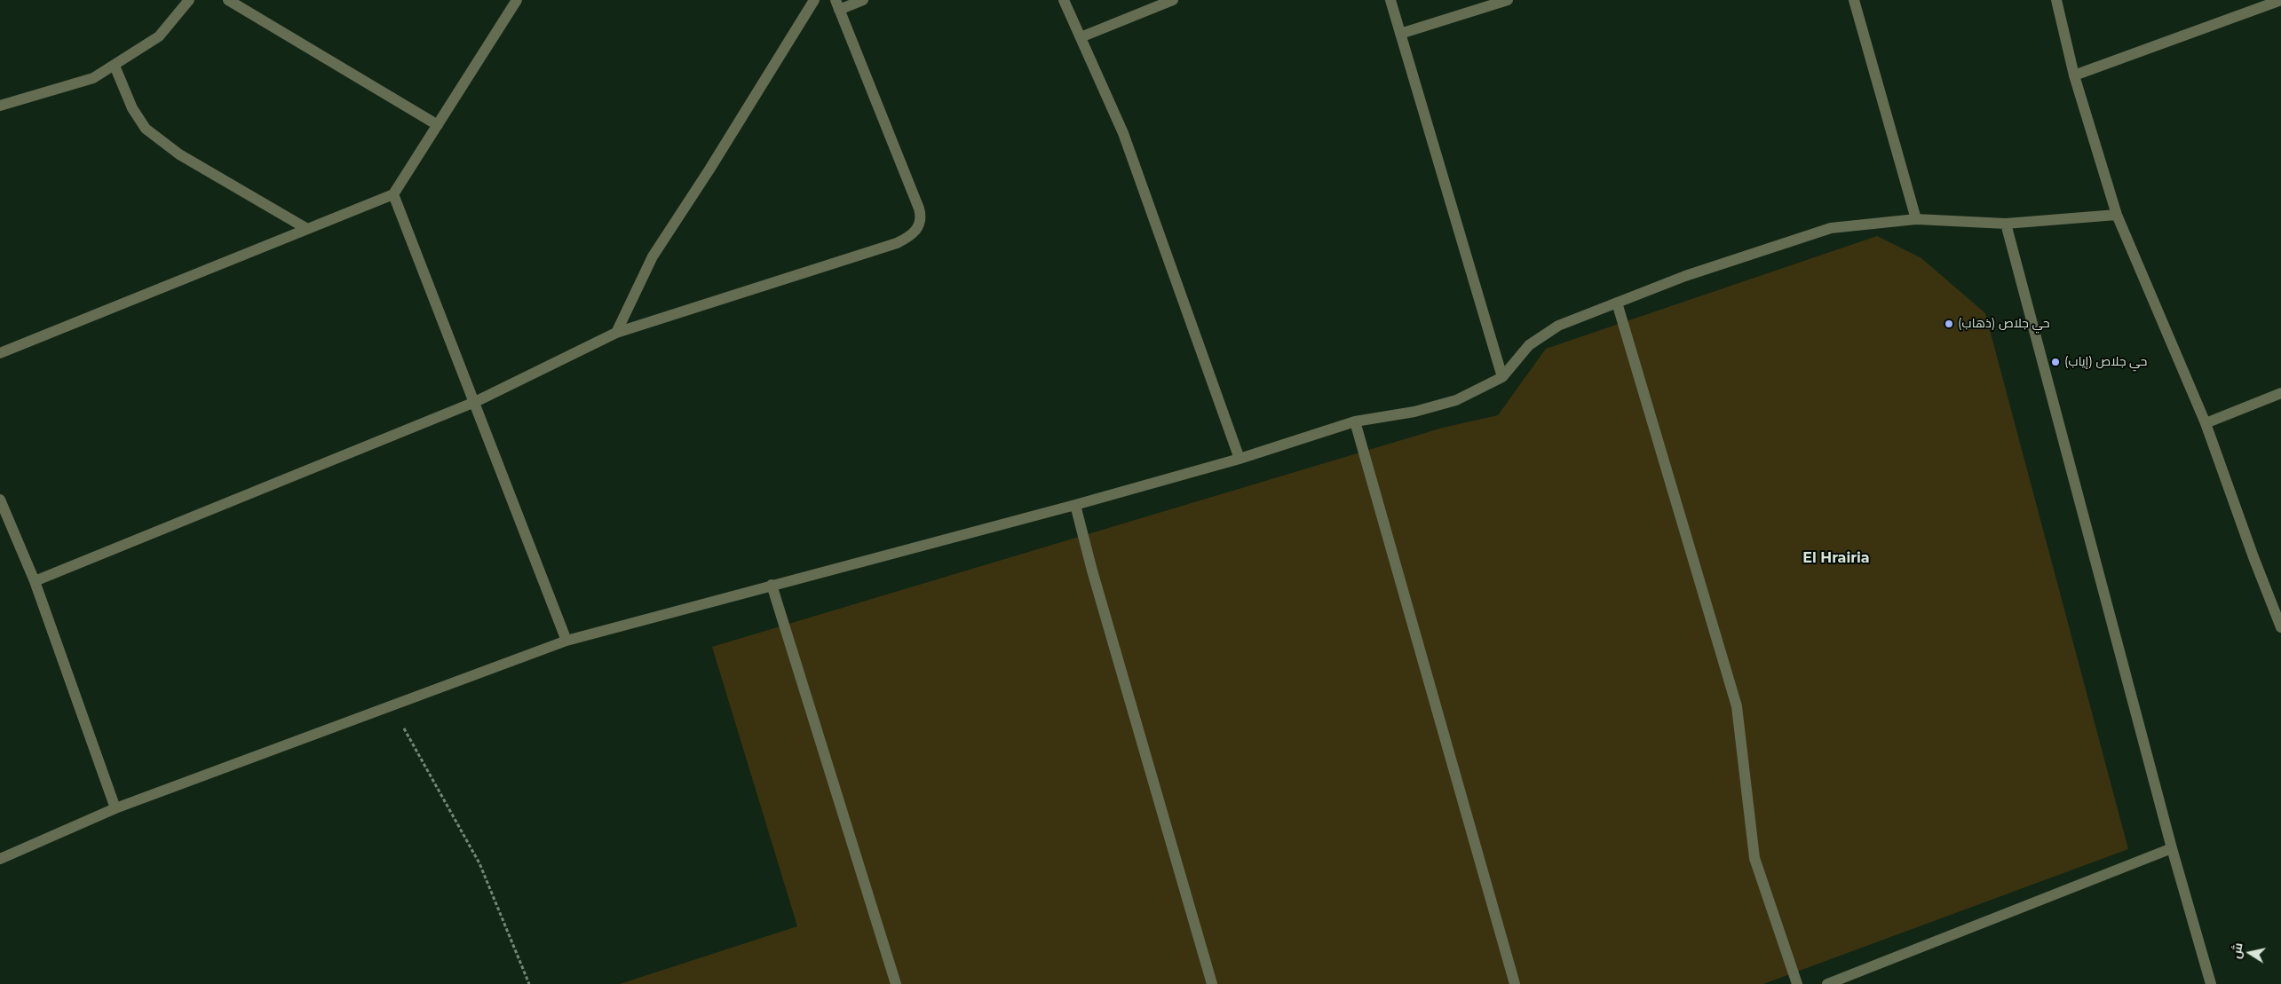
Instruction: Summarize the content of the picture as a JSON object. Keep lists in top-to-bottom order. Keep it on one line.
{"districts":["El Hrairia"],"places":["حي جلاص (ذهاب)","حي جلاص (إياب)"],"north":"left"}
